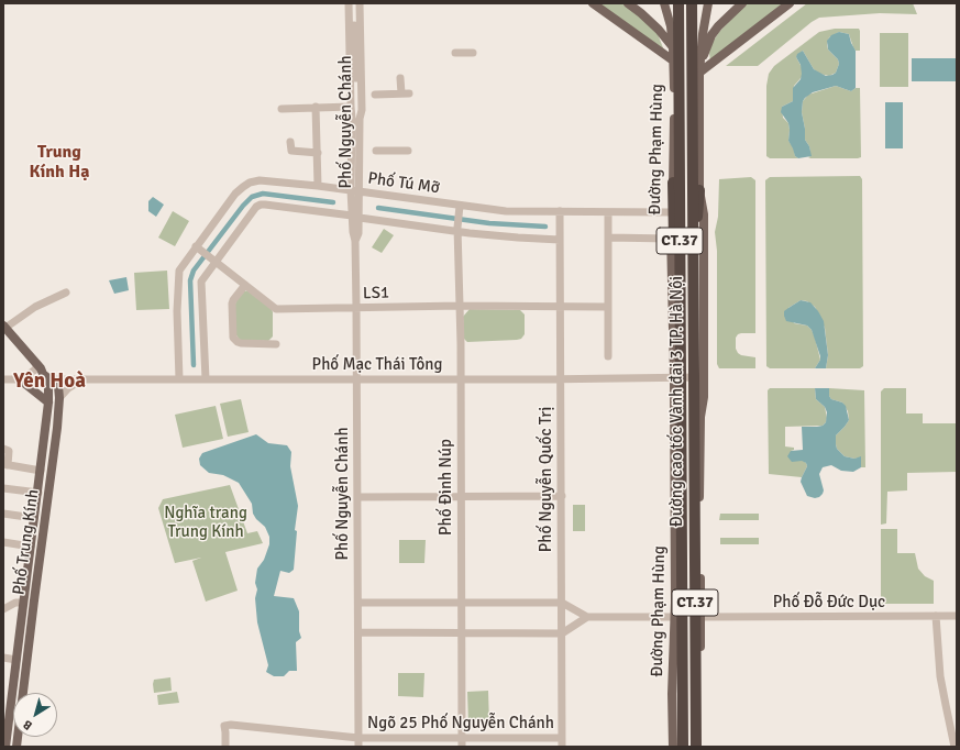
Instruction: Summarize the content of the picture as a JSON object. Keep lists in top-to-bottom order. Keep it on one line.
{"streets":{"highway":["CT.37","Đường cao tốc Vành đai 3 TP. Hà Nội"],"main road":["Đường Phạm Hùng","Phố Trung Kính"],"street":["Phố Nguyễn Chánh","Phố Tú Mỡ","LS1","Phố Mạc Thái Tông","Phố Nguyễn Quốc Trị","Phố Đinh Núp","Phố Đỗ Đức Dục","Ngõ 25 Phố Nguyễn Chánh"]},"crossings":[["Phố Nguyễn Chánh","Phố Tú Mỡ"],["Phố Nguyễn Chánh","LS1"],["Phố Nguyễn Chánh","Phố Mạc Thái Tông"],["Phố Nguyễn Chánh","Ngõ 25 Phố Nguyễn Chánh"],["Đường Phạm Hùng","Phố Tú Mỡ"],["Đường Phạm Hùng","Phố Mạc Thái Tông"],["Phố Tú Mỡ","LS1"],["Phố Tú Mỡ","Phố Mạc Thái Tông"],["Phố Tú Mỡ","Phố Nguyễn Quốc Trị"],["Phố Tú Mỡ","Phố Đinh Núp"],["LS1","Phố Nguyễn Quốc Trị"],["LS1","Phố Đinh Núp"],["Phố Mạc Thái Tông","Phố Nguyễn Quốc Trị"],["Phố Mạc Thái Tông","Phố Đinh Núp"],["Phố Mạc Thái Tông","Phố Trung Kính"],["Phố Nguyễn Quốc Trị","Ngõ 25 Phố Nguyễn Chánh"],["Phố Đinh Núp","Ngõ 25 Phố Nguyễn Chánh"]],"districts":["Trung Kính Hạ","Yên Hoà"],"parks":["Nghĩa trang Trung Kính"],"north":"bottom left"}
